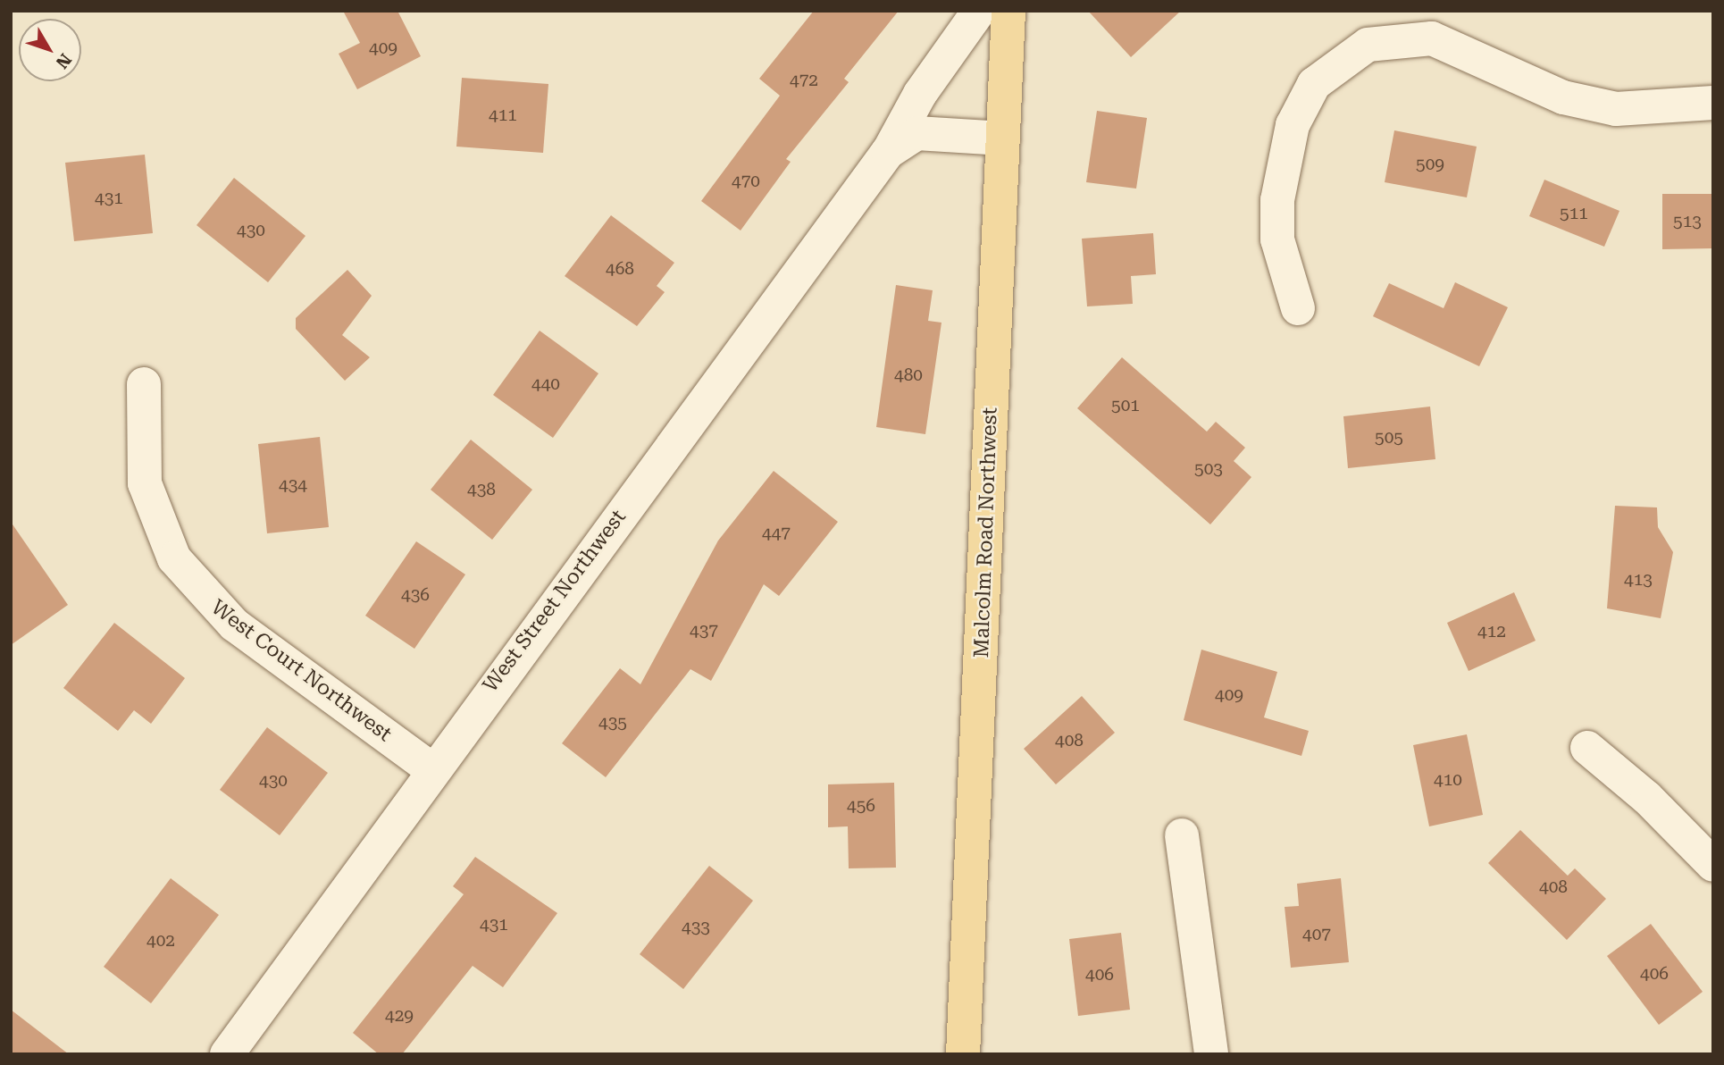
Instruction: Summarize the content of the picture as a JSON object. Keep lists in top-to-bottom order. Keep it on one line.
{"streets":{"main road":["Malcolm Road Northwest"],"street":["West Street Northwest","West Court Northwest"]},"crossings":[["Malcolm Road Northwest","West Street Northwest"],["West Street Northwest","West Court Northwest"]],"house_numbers":["409","472","411","509","470","431","511","513","430","468","480","440","501","505","503","434","438","447","413","436","437","412","409","435","408","410","430","456","408","431","433","407","402","406","406","429"],"north":"bottom right"}
